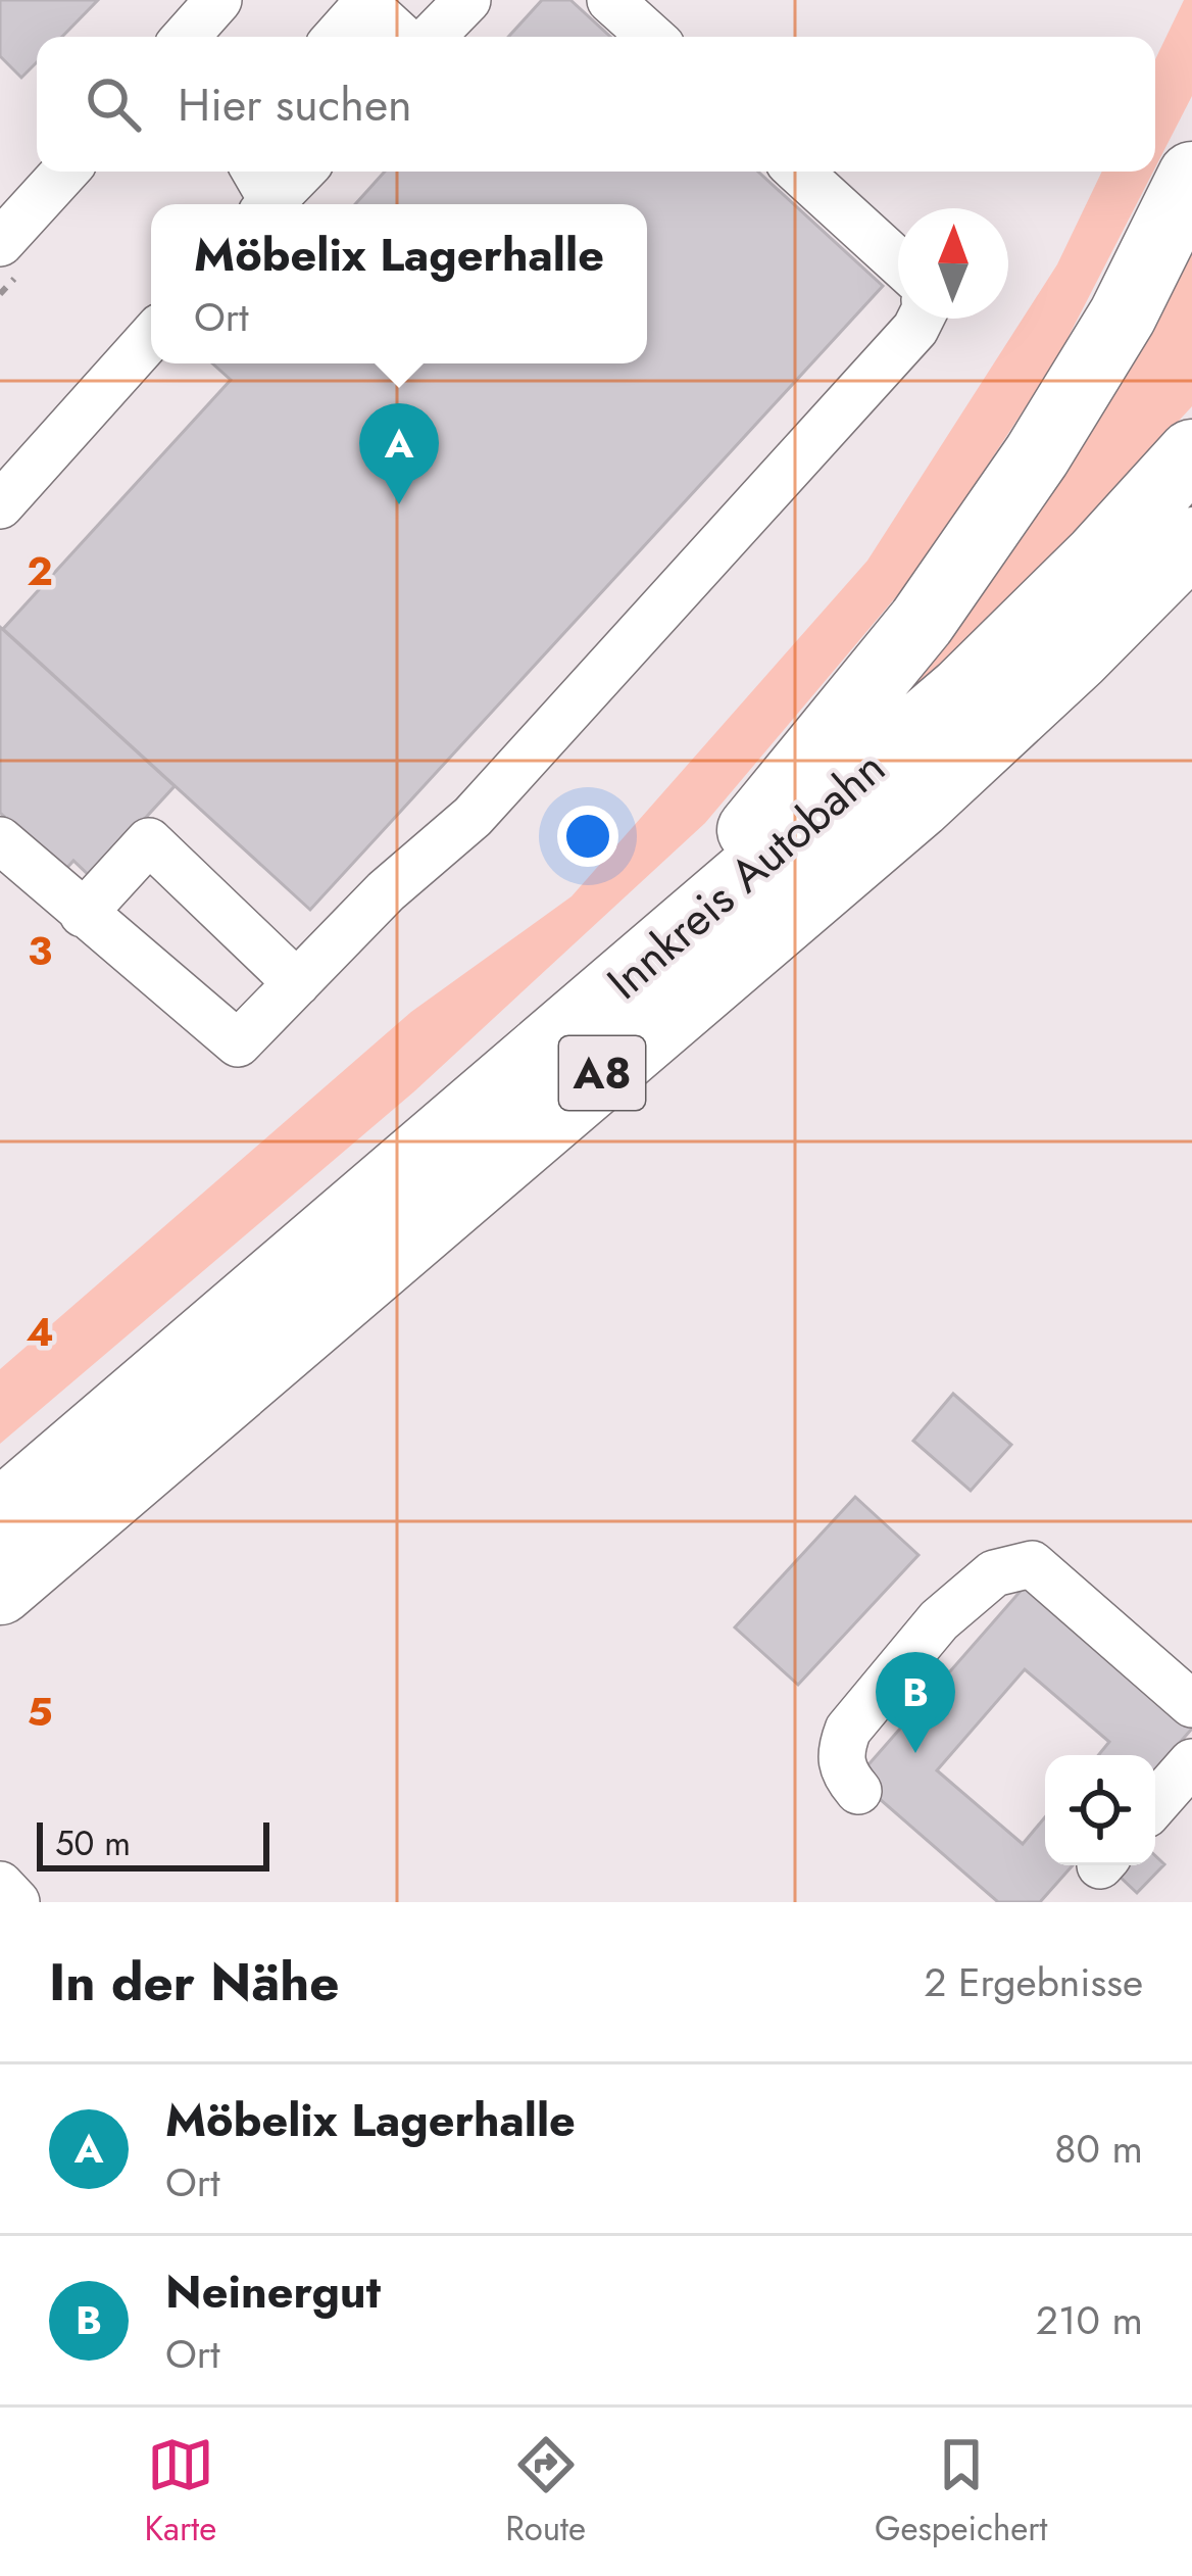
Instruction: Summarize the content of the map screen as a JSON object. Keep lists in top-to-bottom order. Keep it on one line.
{"streets":{"highway":["Innkreis Autobahn","A8"]},"scale_bar":"50 m","north":"top","page":{"search":"Hier suchen","popup":["Möbelix Lagerhalle","Ort"],"pins":["A","B"],"scale":"50 m","heading":["In der Nähe","2 Ergebnisse"],"list":[{"mark":"A","name":"Möbelix Lagerhalle","note":"Ort","value":"80 m"},{"mark":"B","name":"Neinergut","note":"Ort","value":"210 m"}],"nav":["Karte","Route","Gespeichert"]},"grid":{"rows":["2","3","4","5"]}}
